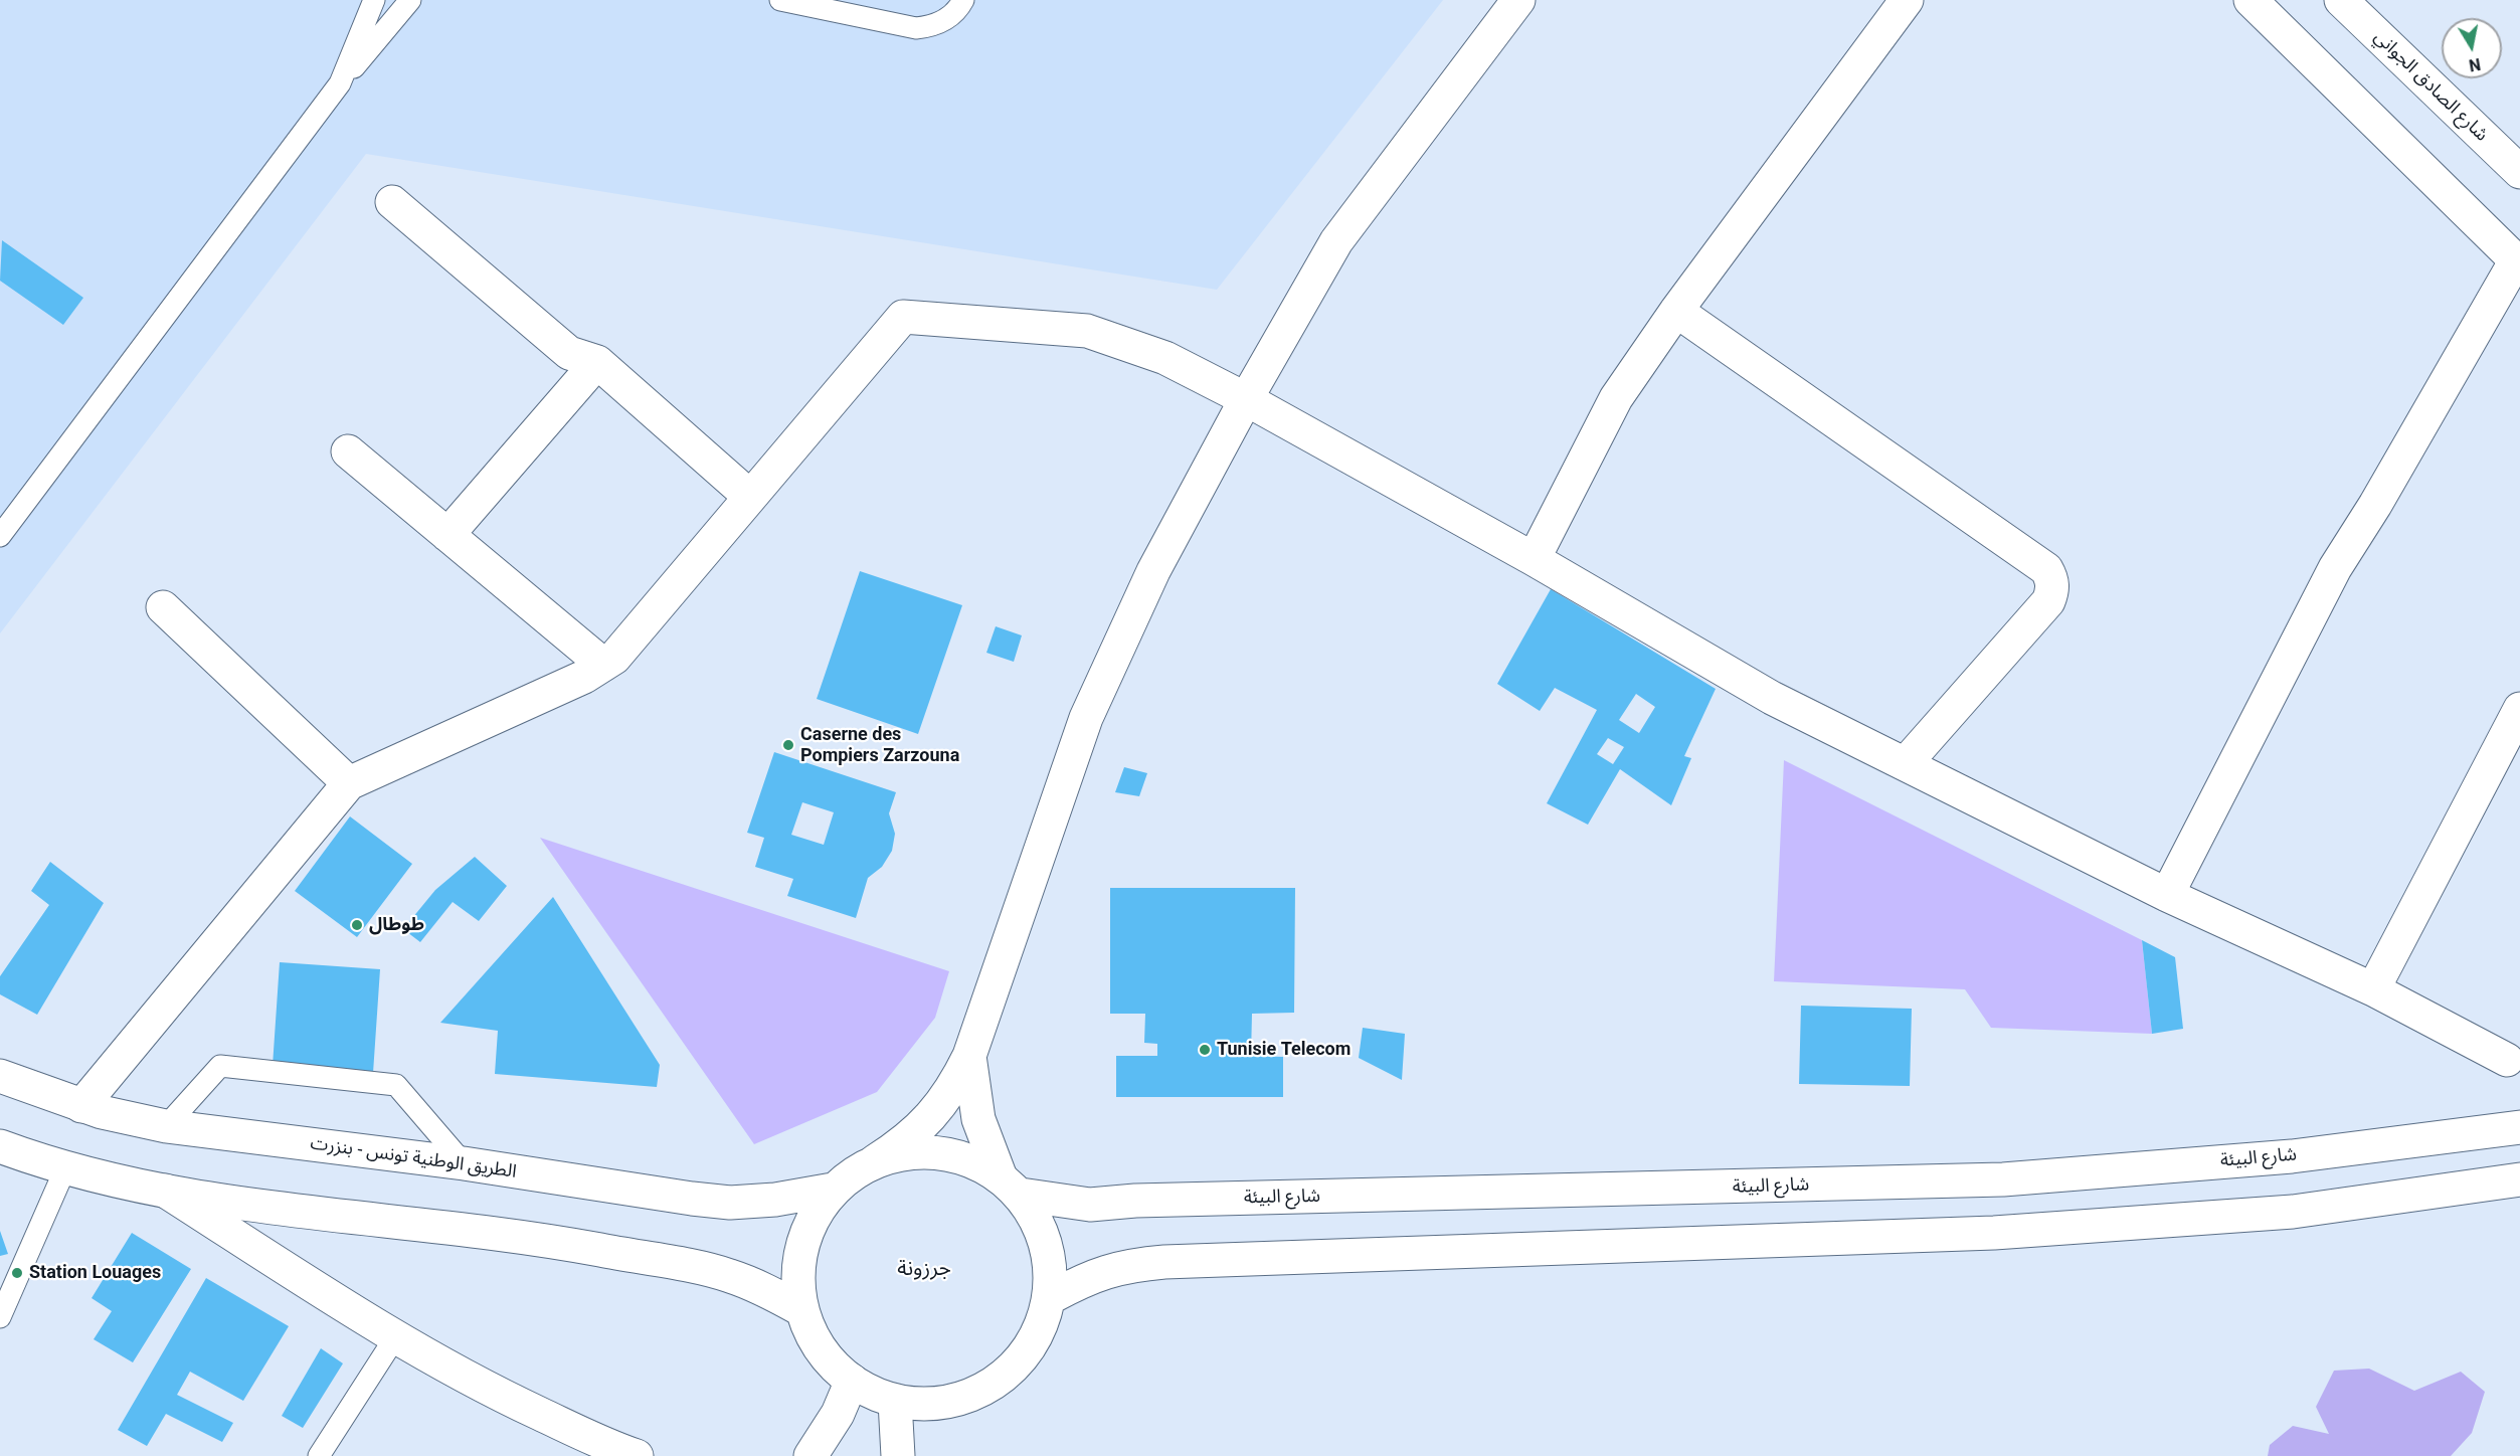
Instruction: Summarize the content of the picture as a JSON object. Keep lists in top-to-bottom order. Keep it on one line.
{"streets":{"street":["شارع الصادق الجواني","الطريق الوطنية تونس - بنزرت","شارع البيئة"]},"crossings":[["الطريق الوطنية تونس - بنزرت","شارع البيئة"]],"districts":["جرزونة"],"places":["Caserne des Pompiers Zarzouna","طوطال","Tunisie Telecom","Station Louages"],"north":"bottom"}
